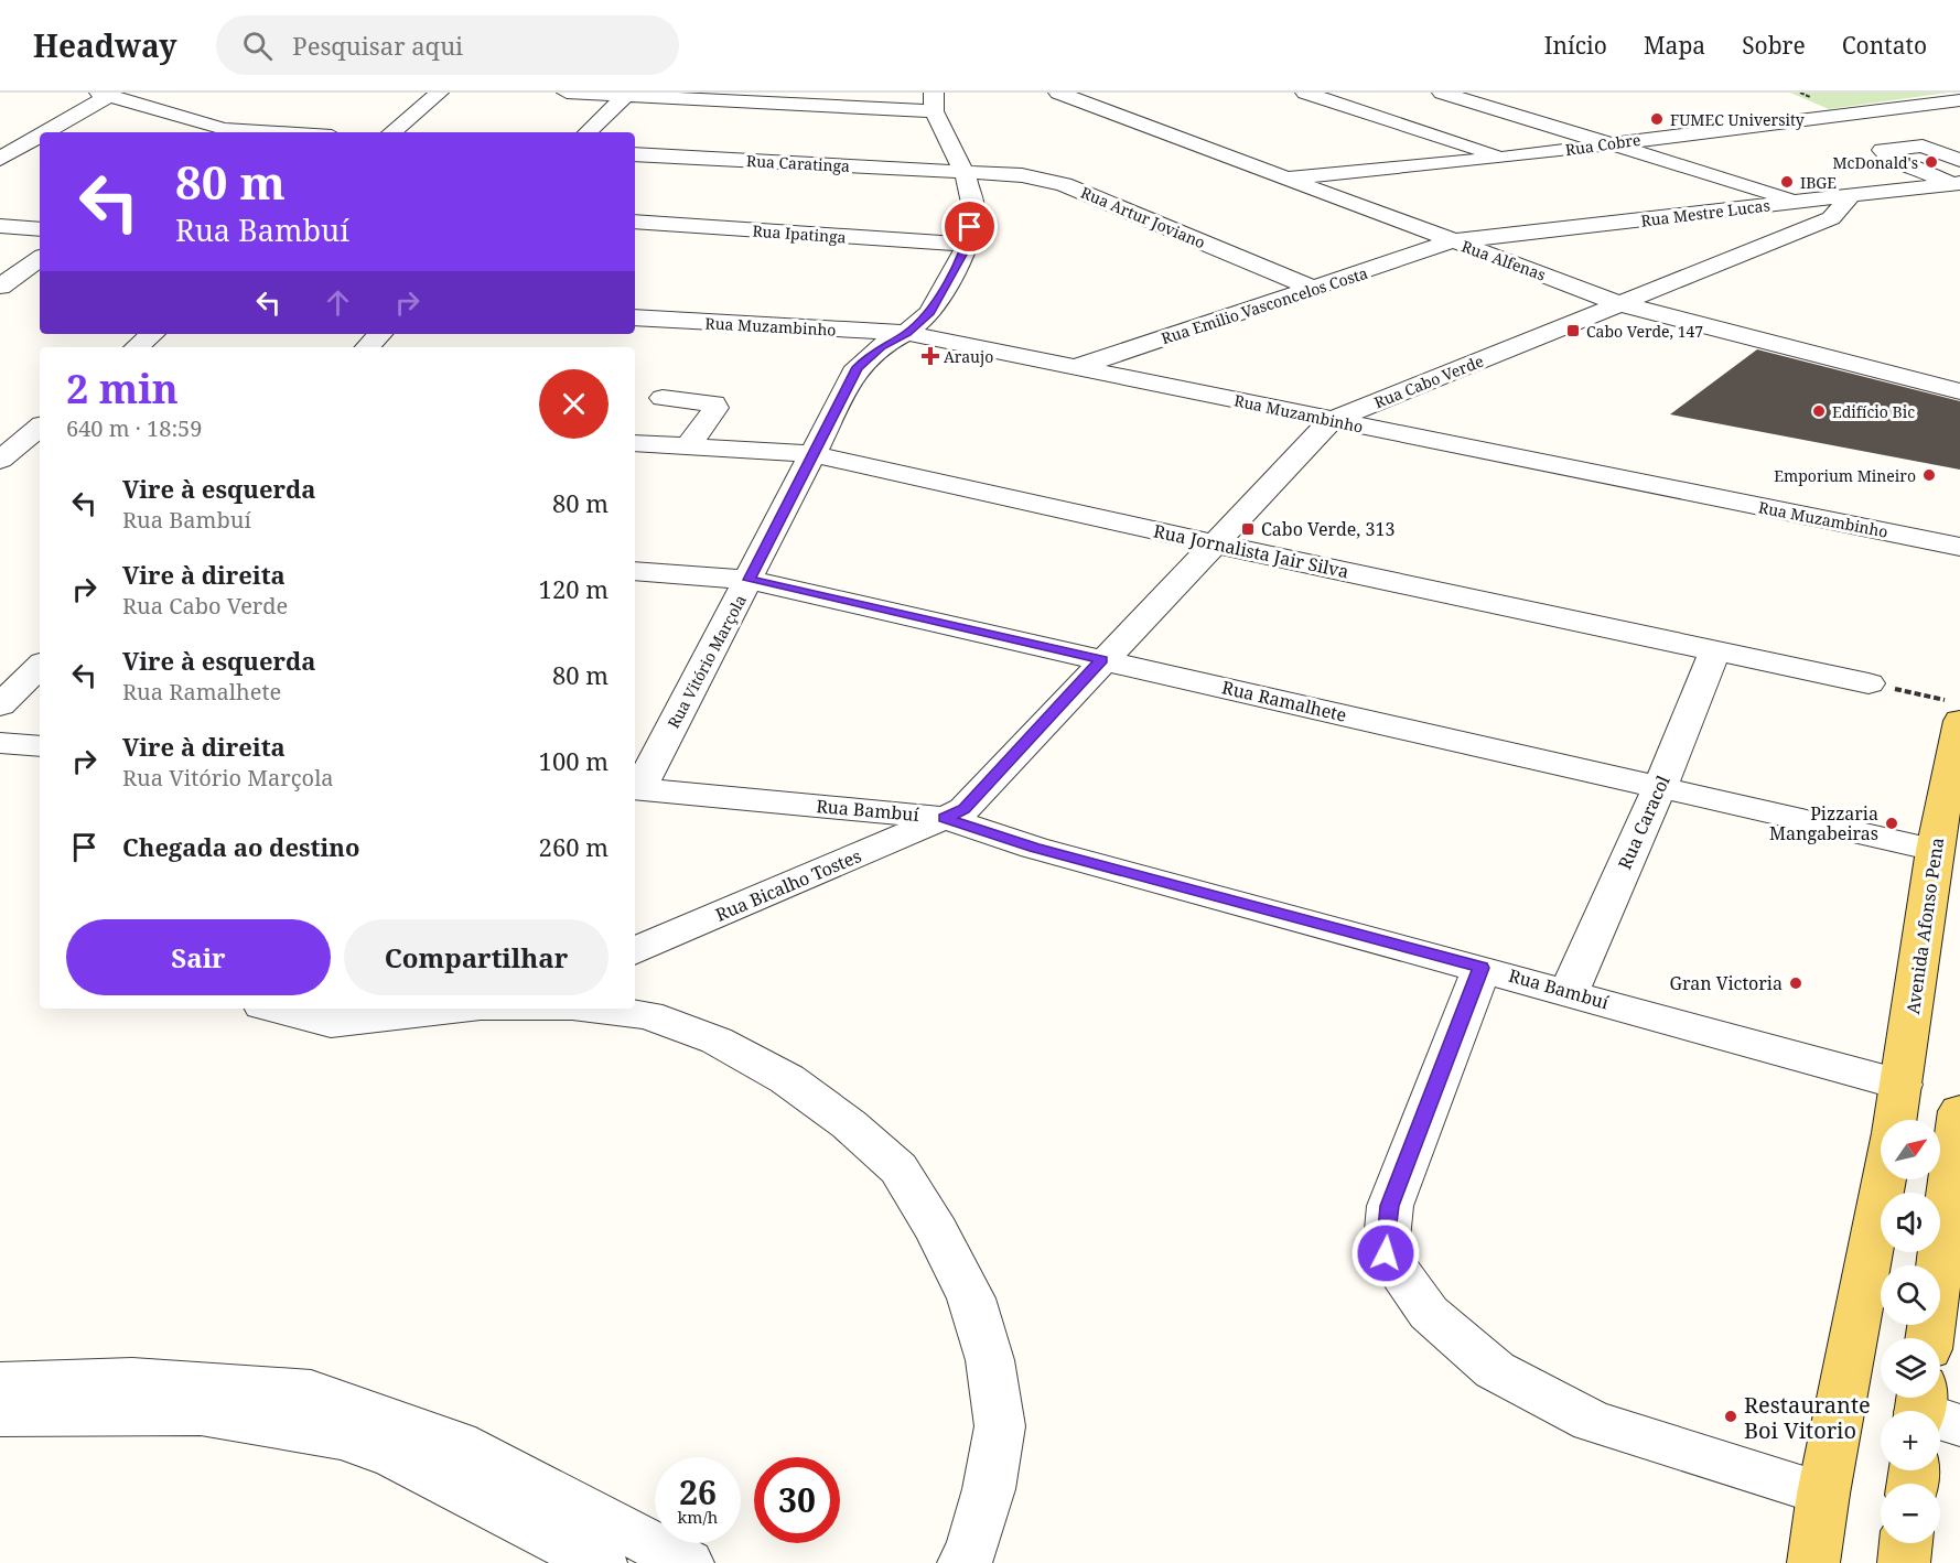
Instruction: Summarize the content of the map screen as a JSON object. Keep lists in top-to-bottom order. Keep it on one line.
{"streets":{"main road":["Avenida Afonso Pena"],"street":["Rua Cobre","Rua Caratinga","Rua Mestre Lucas","Rua Artur Joviano","Rua Ipatinga","Rua Alfenas","Rua Emilio Vasconcelos Costa","Rua Muzambinho","Rua Cabo Verde","Rua Jornalista Jair Silva","Rua Vitório Marçola","Rua Ramalhete","Rua Bambuí","Rua Caracol","Rua Bicalho Tostes"]},"crossings":[["Rua Cobre","Rua Alfenas"],["Rua Caratinga","Rua Artur Joviano"],["Rua Caratinga","Rua Vitório Marçola"],["Rua Mestre Lucas","Rua Alfenas"],["Rua Mestre Lucas","Rua Emilio Vasconcelos Costa"],["Rua Mestre Lucas","Rua Cabo Verde"],["Rua Artur Joviano","Rua Emilio Vasconcelos Costa"],["Rua Artur Joviano","Rua Vitório Marçola"],["Rua Ipatinga","Rua Vitório Marçola"],["Rua Alfenas","Rua Emilio Vasconcelos Costa"],["Rua Alfenas","Rua Cabo Verde"],["Rua Emilio Vasconcelos Costa","Rua Muzambinho"],["Rua Muzambinho","Rua Cabo Verde"],["Rua Muzambinho","Rua Vitório Marçola"],["Rua Cabo Verde","Rua Jornalista Jair Silva"],["Rua Cabo Verde","Rua Ramalhete"],["Rua Cabo Verde","Rua Bambuí"],["Rua Cabo Verde","Rua Bicalho Tostes"],["Rua Jornalista Jair Silva","Rua Vitório Marçola"],["Rua Jornalista Jair Silva","Rua Caracol"],["Rua Vitório Marçola","Rua Ramalhete"],["Rua Vitório Marçola","Rua Bambuí"],["Rua Ramalhete","Rua Caracol"],["Rua Ramalhete","Avenida Afonso Pena"],["Rua Bambuí","Rua Caracol"],["Rua Bambuí","Rua Bicalho Tostes"],["Rua Bambuí","Avenida Afonso Pena"]],"places":{"other":["FUMEC University","McDonald's","IBGE","Edifício Bic","Emporium Mineiro","Pizzaria Mangabeiras","Gran Victoria","Restaurante Boi Vitorio"],"transit":["Cabo Verde, 147","Cabo Verde, 313"],"health":["Araujo"]},"north":"top right","page":{"header":"Headway","search":"Pesquisar aqui","nav":["Início","Mapa","Sobre","Contato"],"turn":["80 m","Rua Bambuí"],"heading":["2 min","640 m · 18:59"],"list":[{"name":"Vire à esquerda","note":"Rua Bambuí","value":"80 m"},{"name":"Vire à direita","note":"Rua Cabo Verde","value":"120 m"},{"name":"Vire à esquerda","note":"Rua Ramalhete","value":"80 m"},{"name":"Vire à direita","note":"Rua Vitório Marçola","value":"100 m"},{"name":"Chegada ao destino","value":"260 m"}],"buttons":["Sair","Compartilhar"],"map_buttons":["+","−"],"speed":"26 km/h","limit":"30"}}
